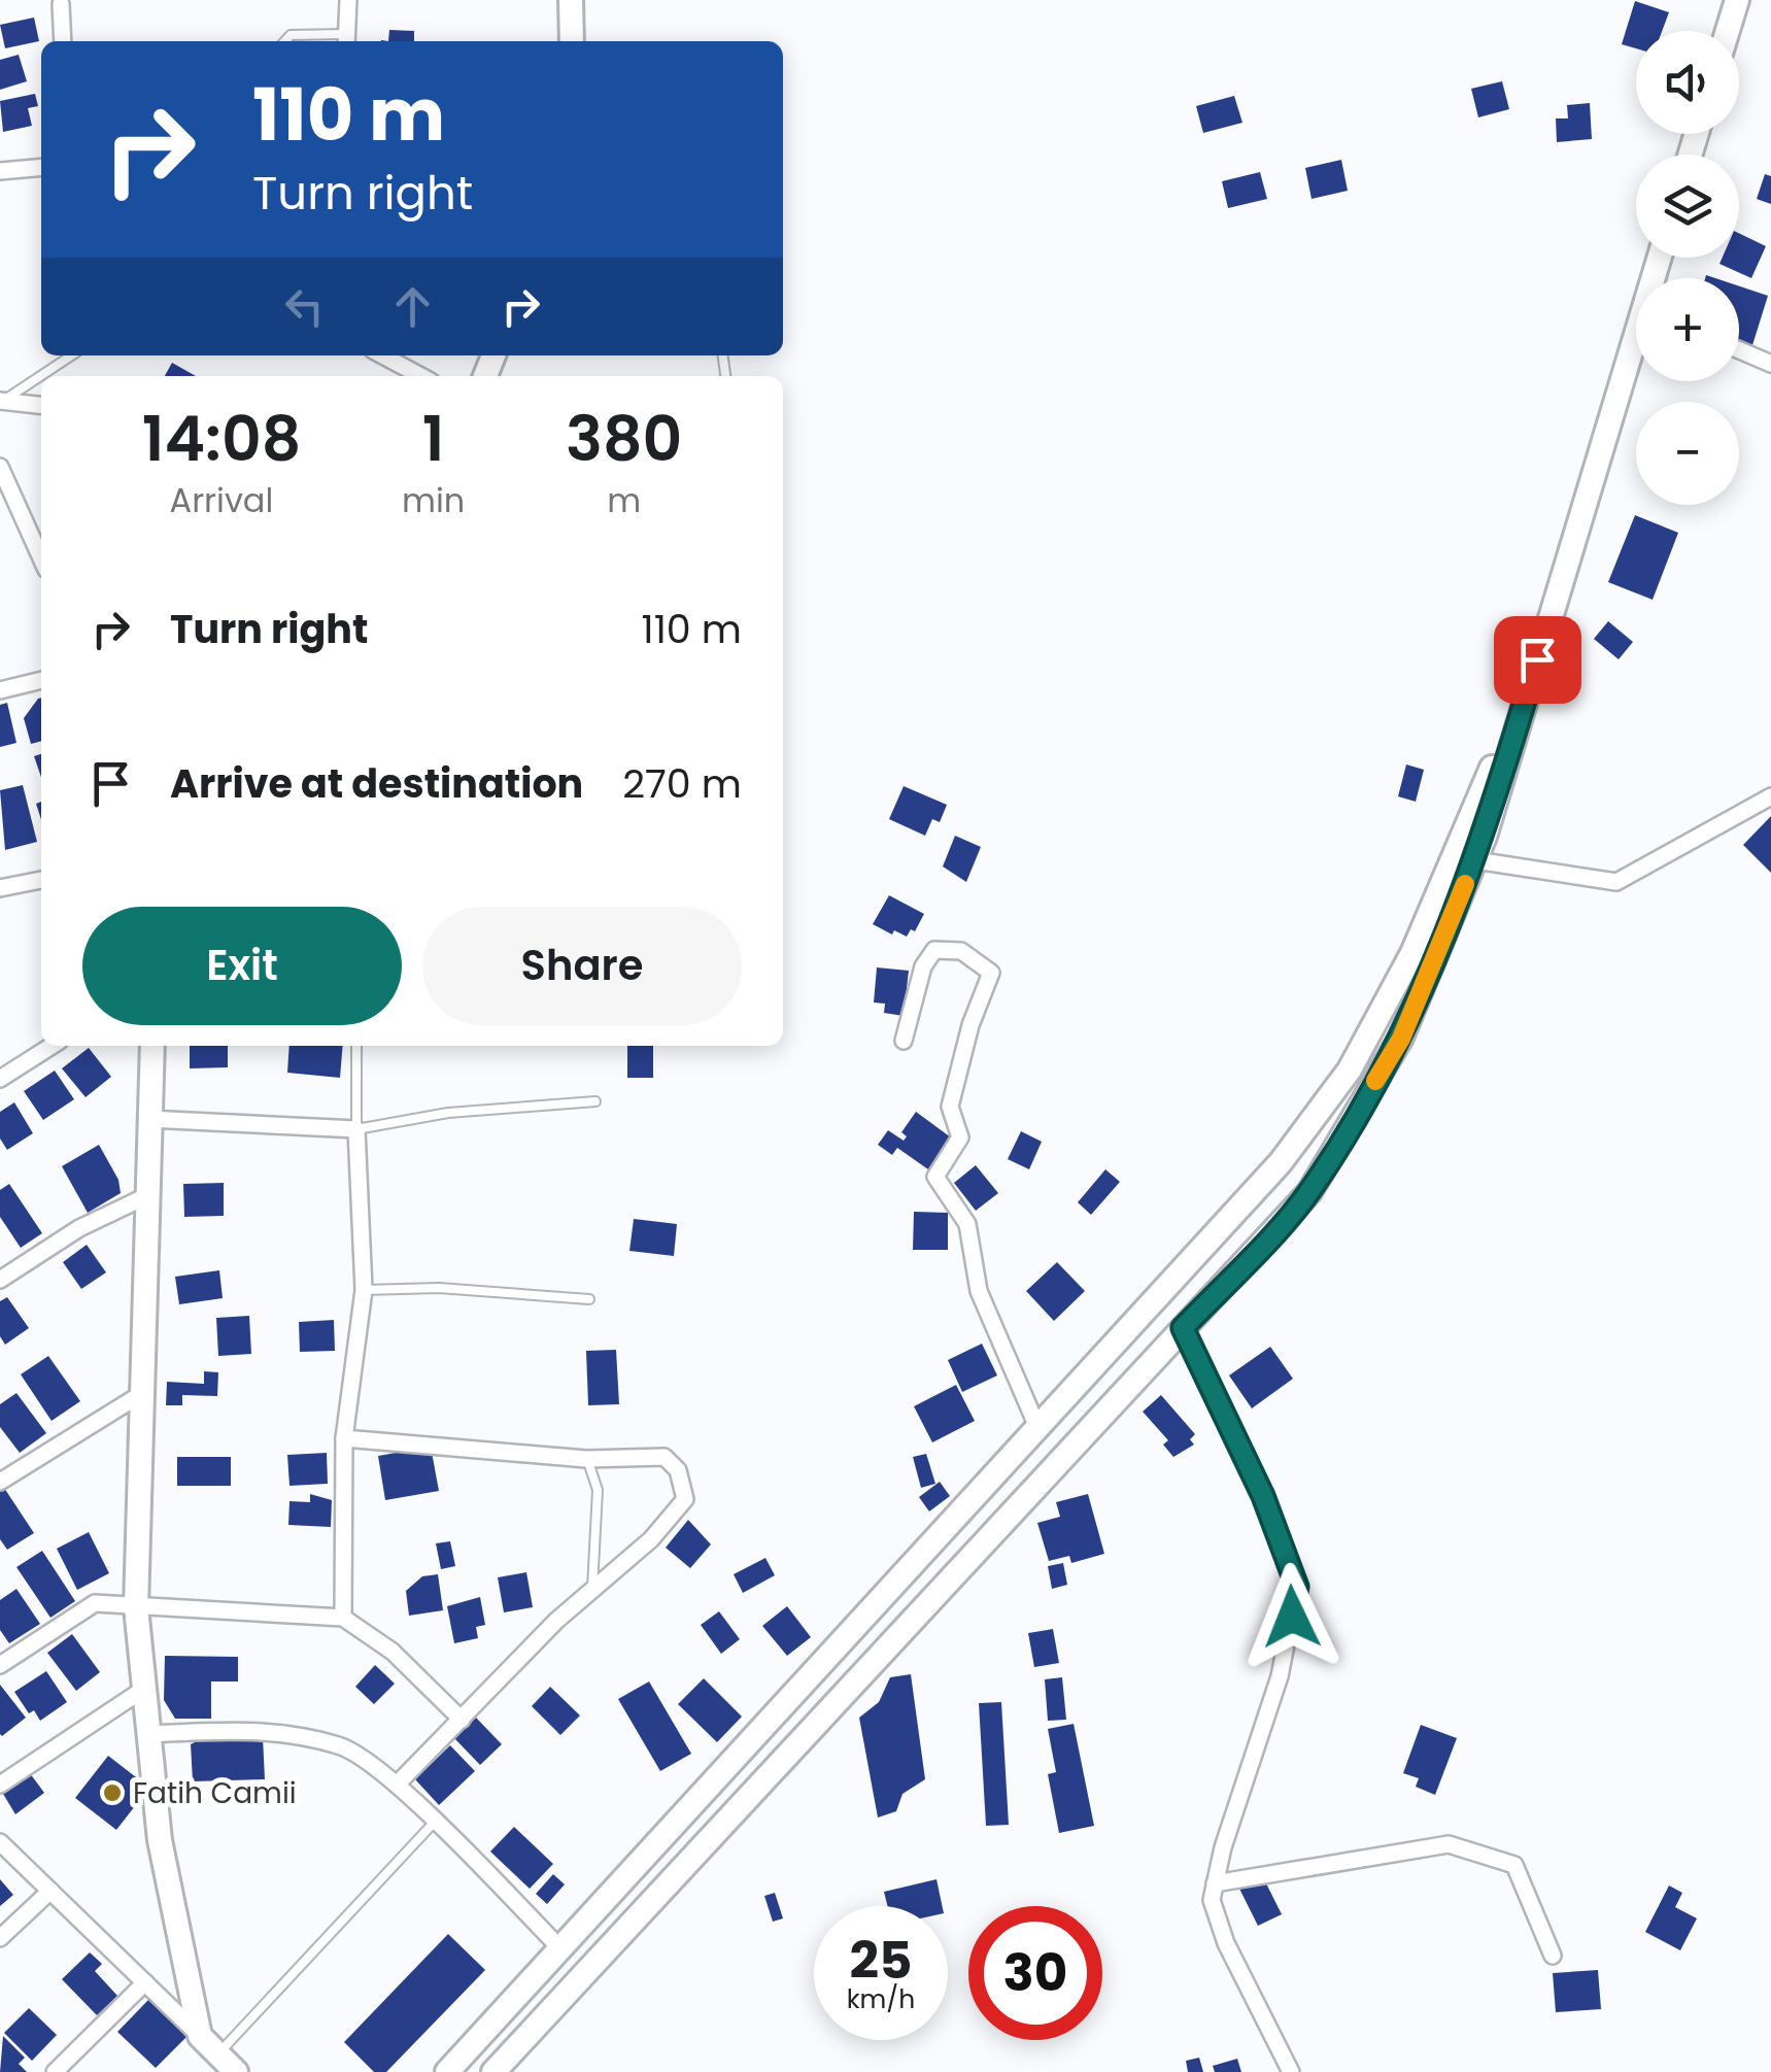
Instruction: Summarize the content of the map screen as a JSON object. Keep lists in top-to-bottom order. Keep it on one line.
{"places":["Fatih Camii"],"page":{"map_buttons":["+","−"],"turn":["110 m","Turn right"],"eta":["14:08","Arrival","1","min","380","m"],"list":[{"name":"Turn right","value":"110 m"},{"name":"Arrive at destination","value":"270 m"}],"buttons":["Exit","Share"],"speed":"25 km/h","limit":"30"}}
